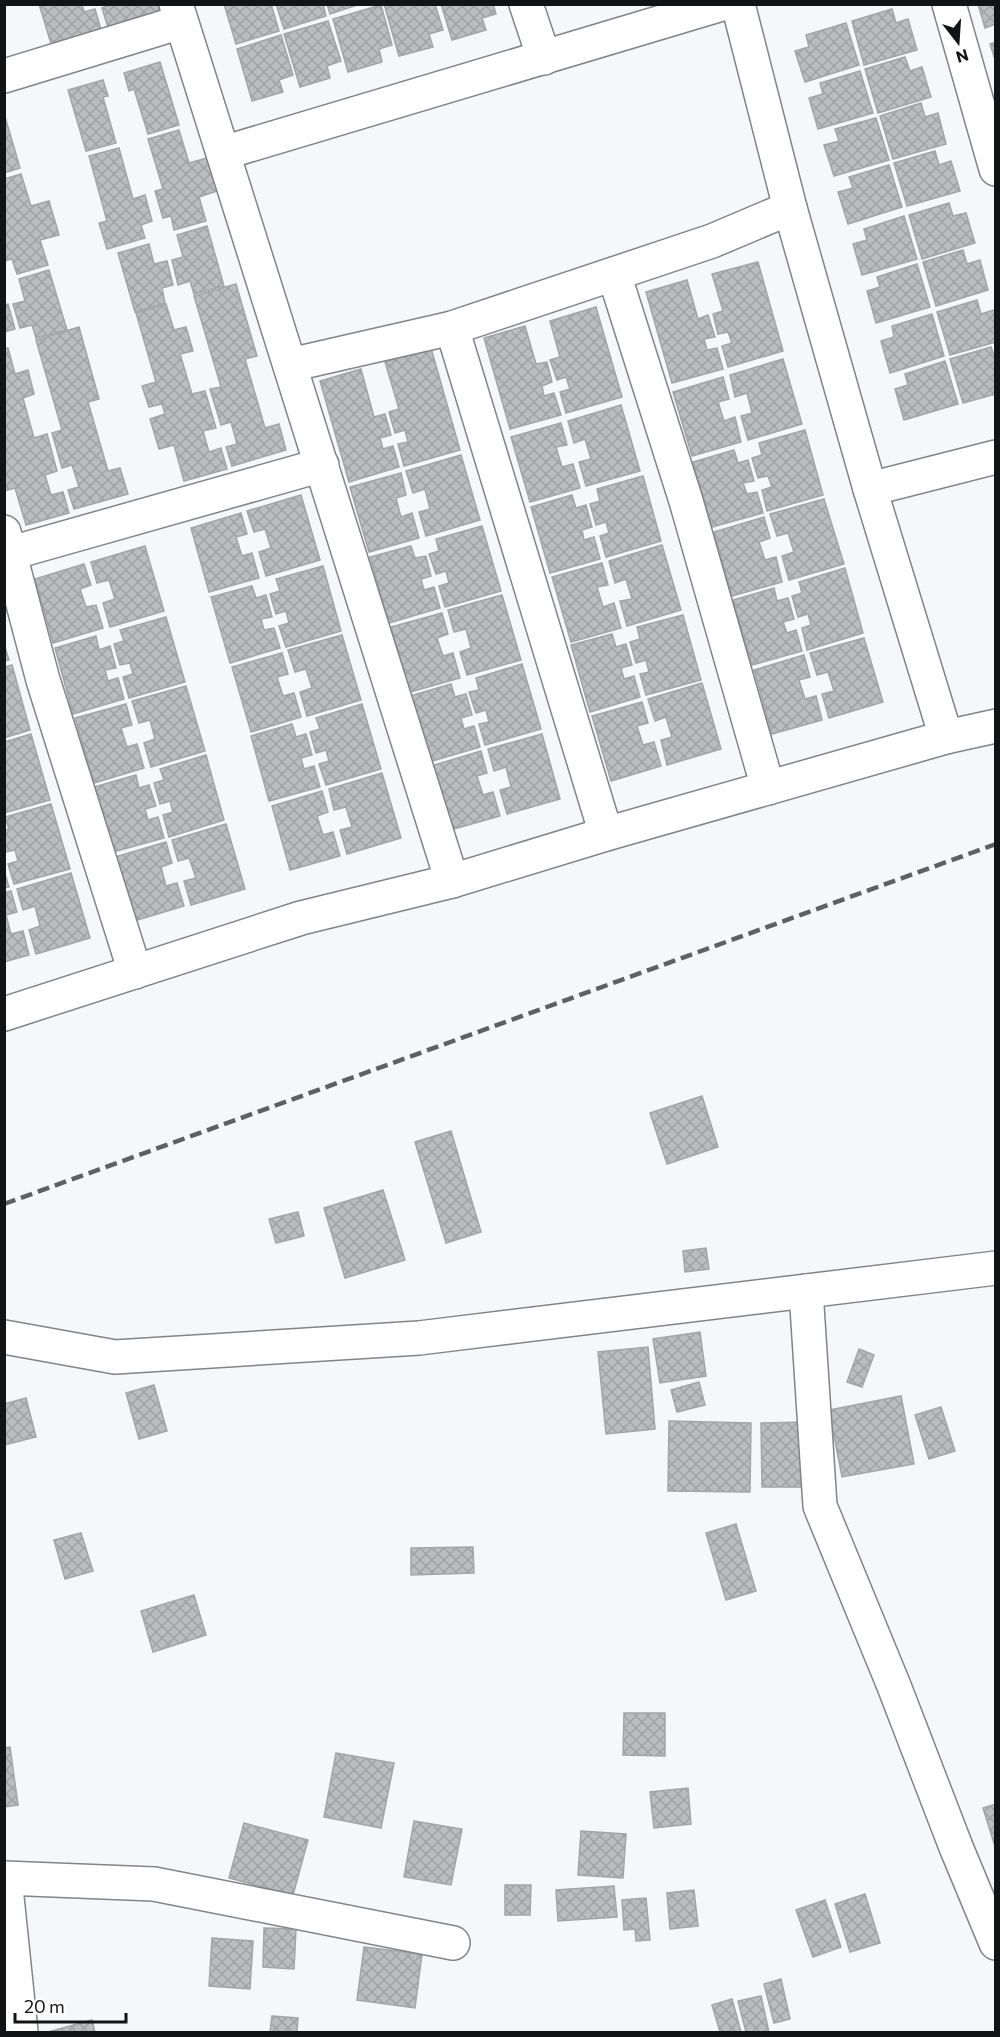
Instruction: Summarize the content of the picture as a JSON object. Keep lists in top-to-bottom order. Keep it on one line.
{"scale_bar":"20 m","north":"bottom"}
